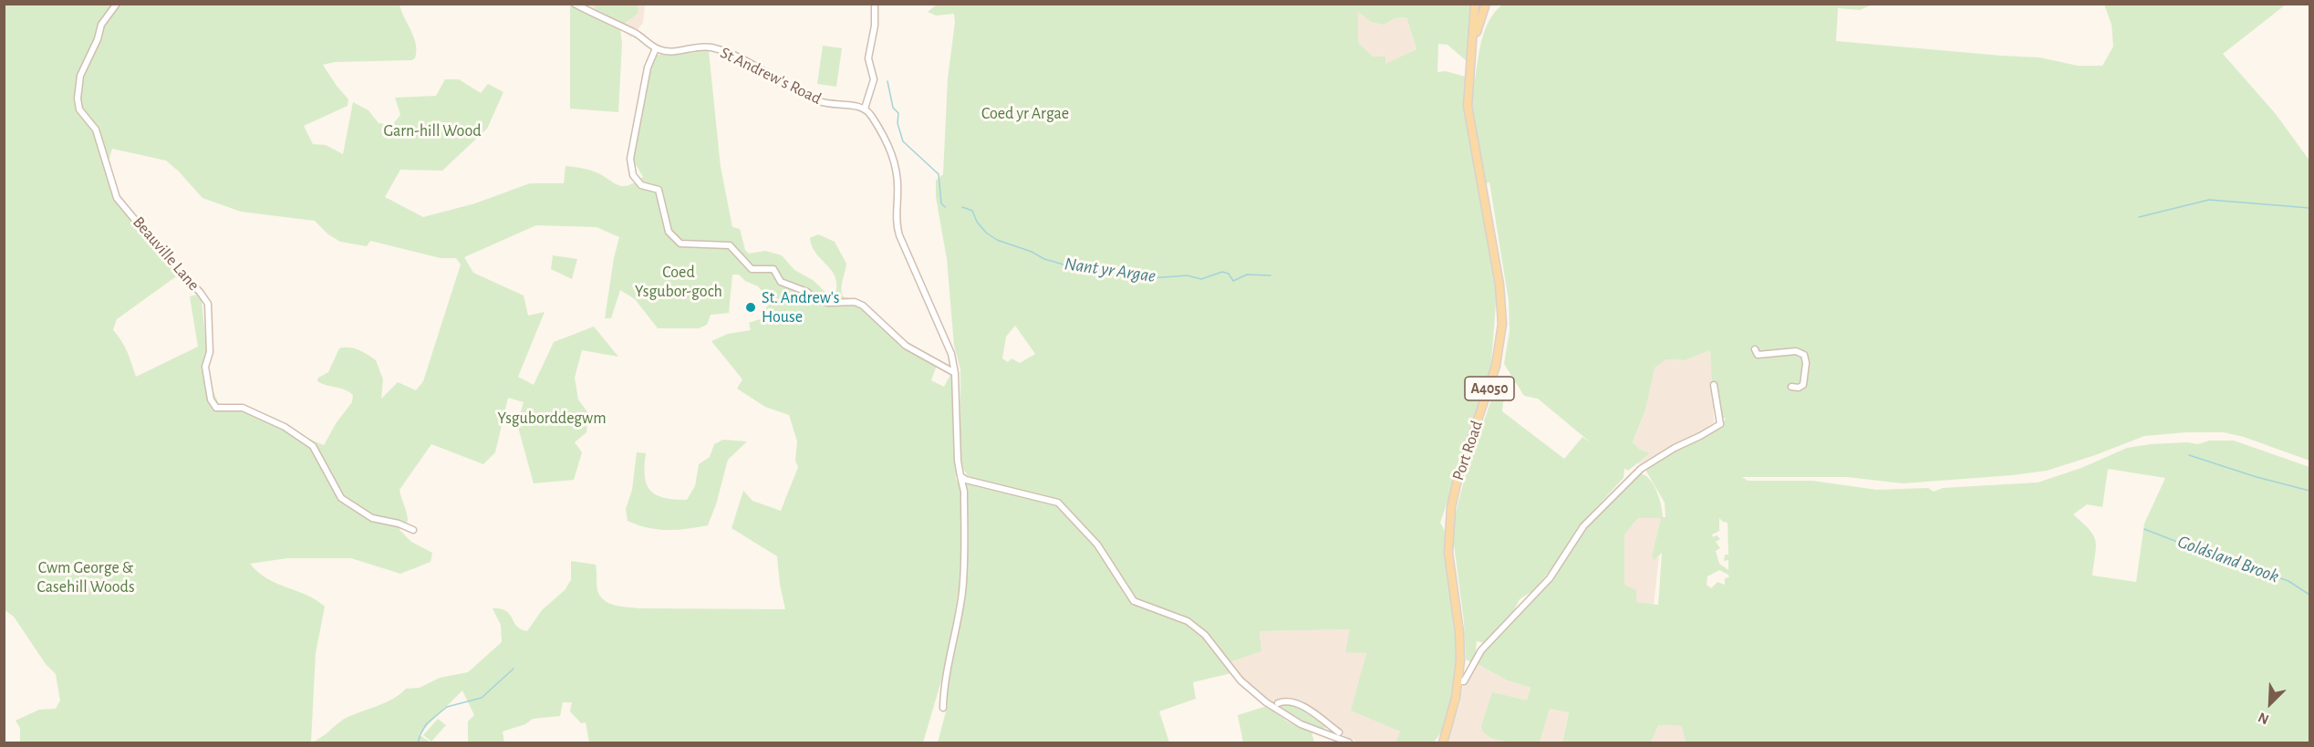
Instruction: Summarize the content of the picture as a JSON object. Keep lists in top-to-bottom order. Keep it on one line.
{"streets":{"main road":["A4050","Port Road"],"street":["St Andrew's Road","Beauville Lane"]},"crossings":[["A4050","Port Road"]],"water":["Nant yr Argae","Goldsland Brook"],"parks":["Coed yr Argae","Garn-hill Wood","Coed Ysgubor-goch","Ysguborddegwm","Cwm George & Casehill Woods"],"places":["St. Andrew's House"],"north":"bottom left"}
